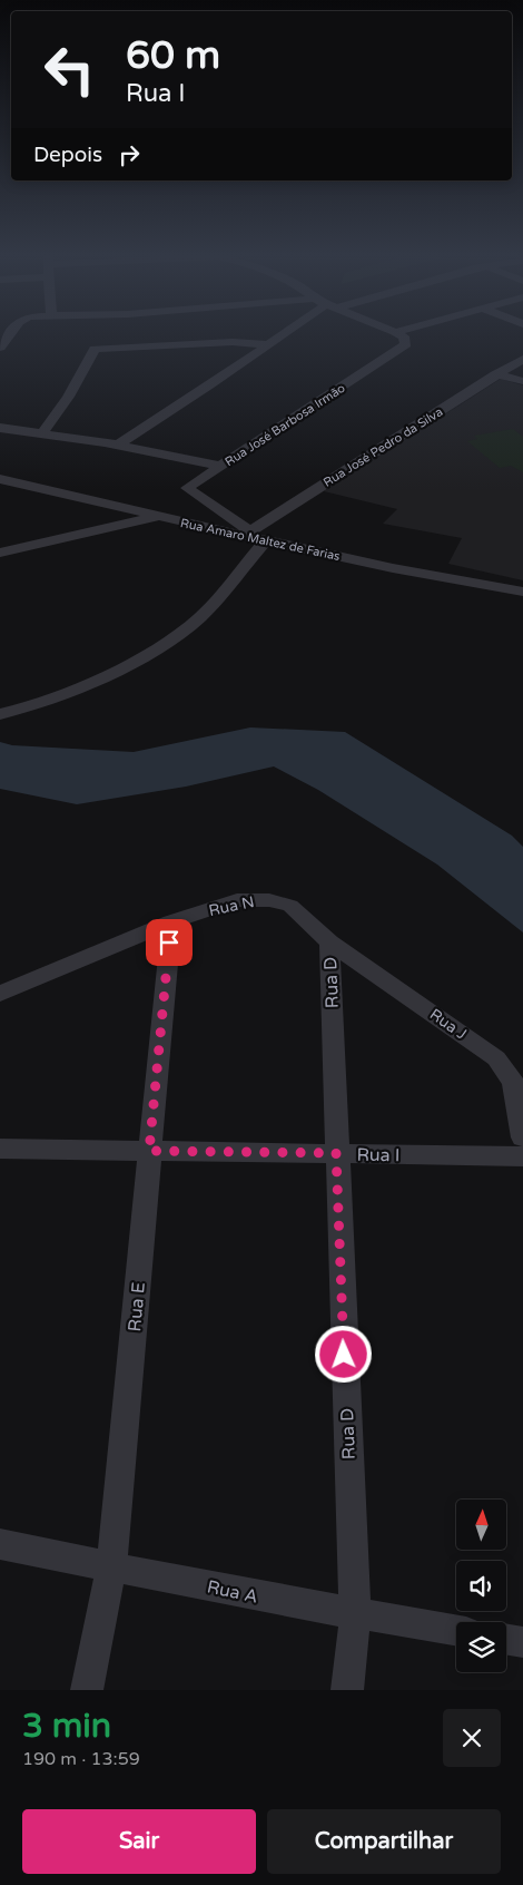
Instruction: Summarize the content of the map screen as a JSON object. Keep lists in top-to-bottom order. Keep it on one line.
{"streets":{"street":["Rua José Barbosa Irmão","Rua José Pedro da Silva","Rua Amaro Maltez de Farias","Rua N","Rua D","Rua J","Rua I","Rua E","Rua A"]},"crossings":[["Rua José Barbosa Irmão","Rua José Pedro da Silva"],["Rua José Barbosa Irmão","Rua Amaro Maltez de Farias"],["Rua José Pedro da Silva","Rua Amaro Maltez de Farias"],["Rua N","Rua D"],["Rua N","Rua J"],["Rua N","Rua E"],["Rua D","Rua J"],["Rua D","Rua I"],["Rua D","Rua A"],["Rua I","Rua E"],["Rua E","Rua A"]],"north":"top","page":{"turn":["60 m","Rua I"],"then":"Depois","heading":["3 min","190 m · 13:59"],"buttons":["Sair","Compartilhar"]}}
